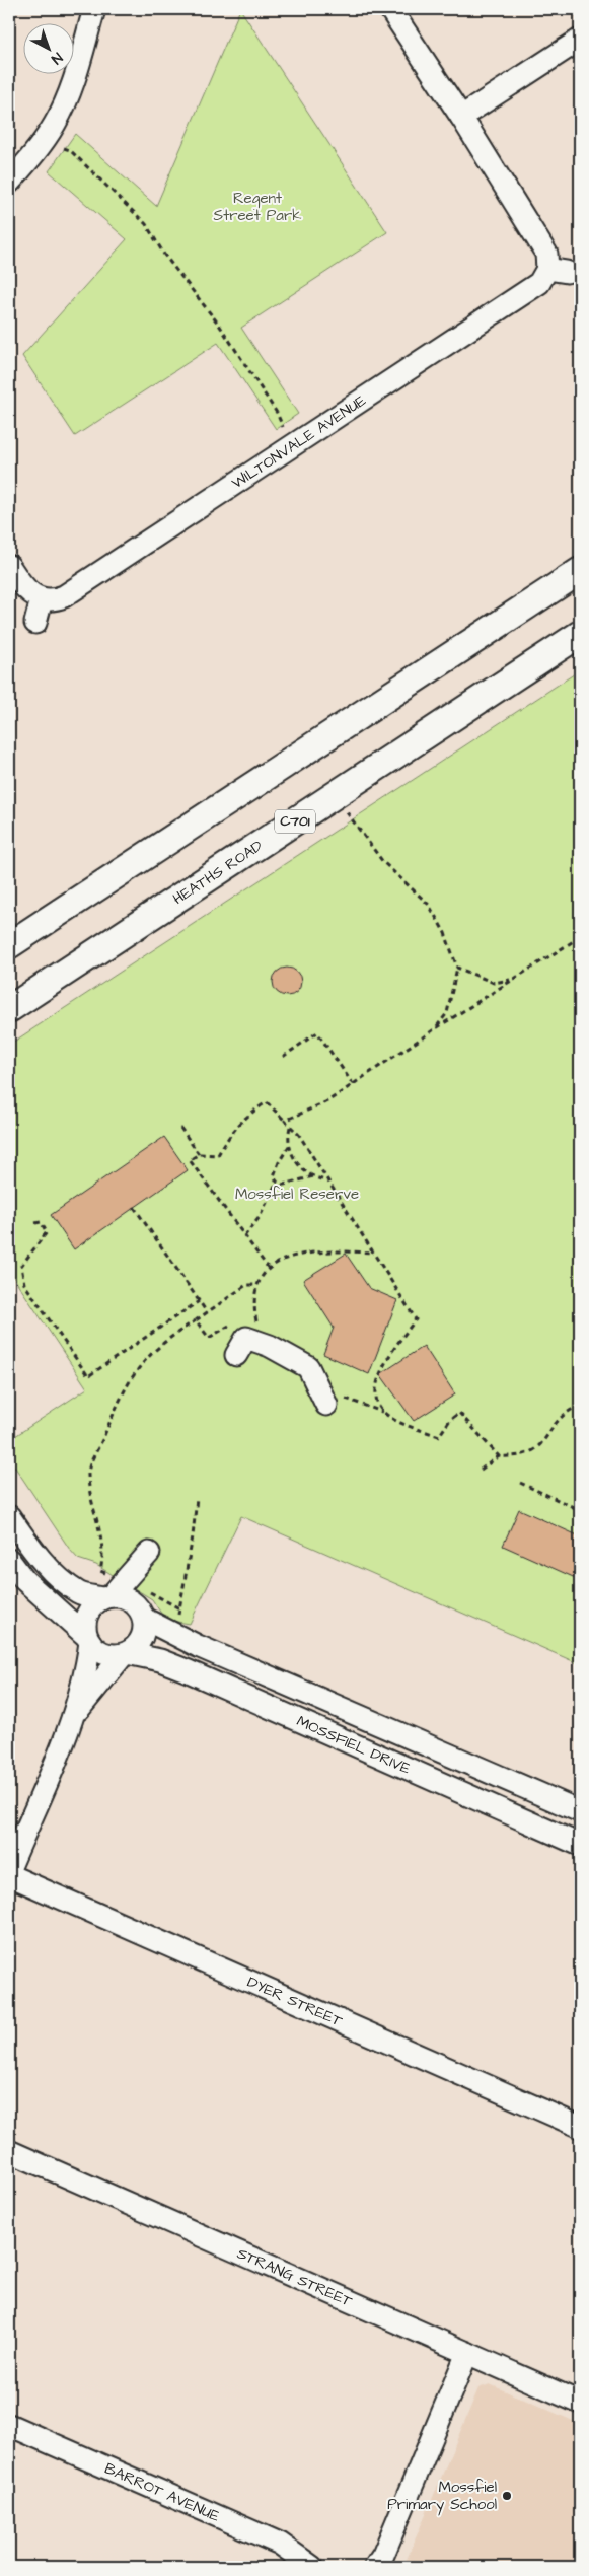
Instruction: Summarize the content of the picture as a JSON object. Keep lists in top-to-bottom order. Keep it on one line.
{"streets":{"main road":["C701","HEATHS ROAD"],"street":["WILTONVALE AVENUE","MOSSFIEL DRIVE","DYER STREET","STRANG STREET","BARROT AVENUE"]},"parks":["Regent Street Park","Mossfiel Reserve"],"places":["Mossfiel Primary School"],"north":"bottom right"}
